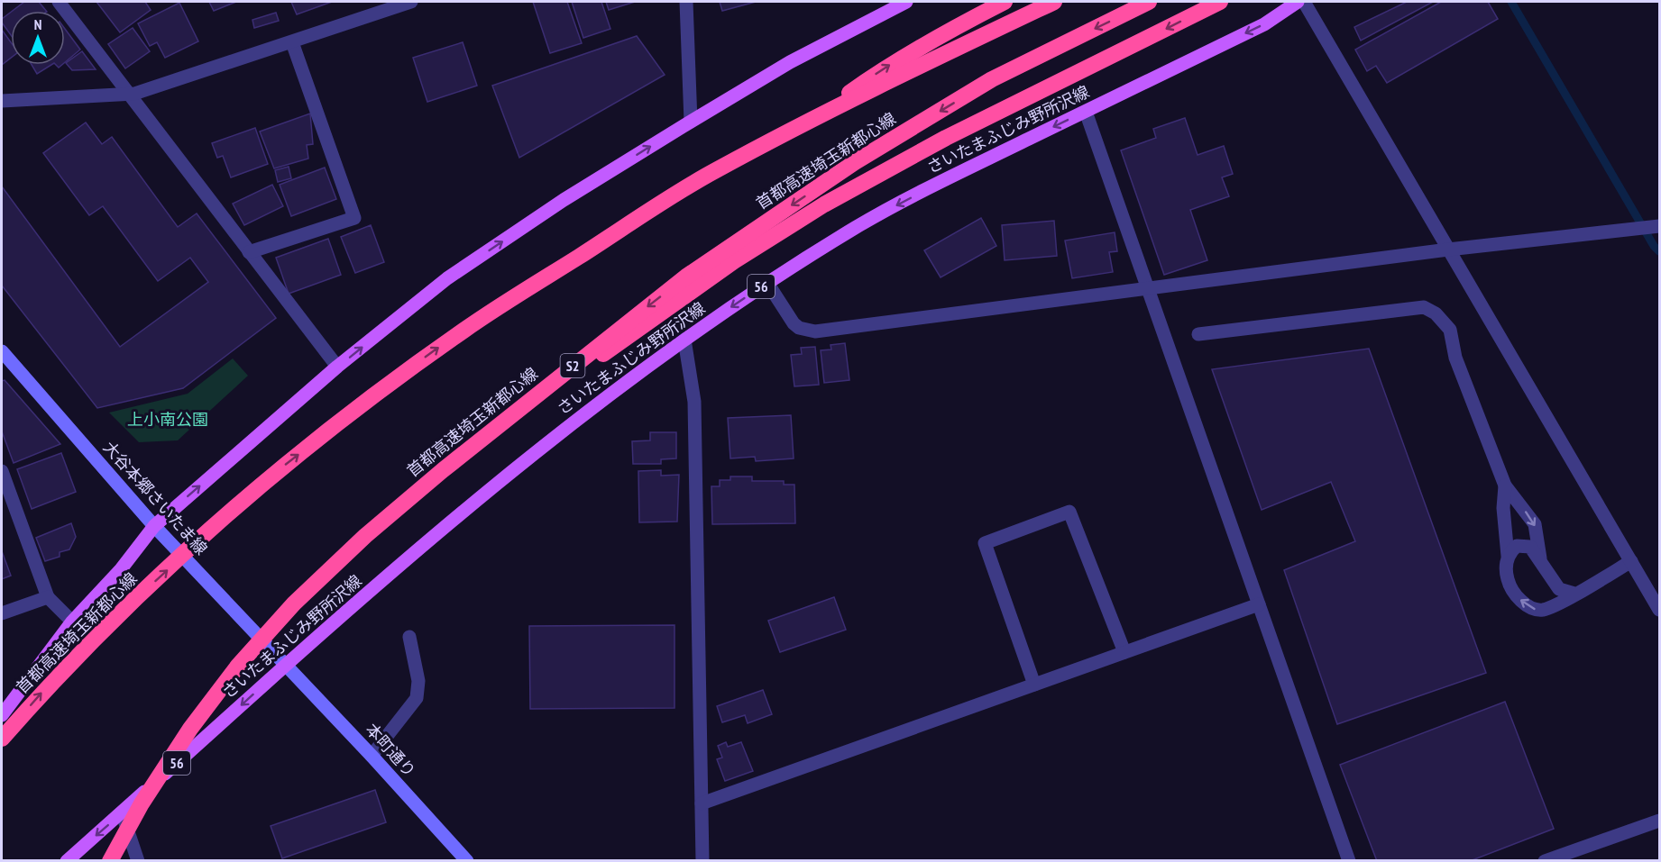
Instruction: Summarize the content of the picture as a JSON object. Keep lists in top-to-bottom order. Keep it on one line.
{"streets":{"highway":["首都高速埼玉新都心線","S2"],"main road":["さいたまふじみ野所沢線","56","大谷本郷さいたま線","本町通り"]},"crossings":[["さいたまふじみ野所沢線","大谷本郷さいたま線"],["さいたまふじみ野所沢線","本町通り"],["大谷本郷さいたま線","本町通り"]],"one_way":["さいたまふじみ野所沢線"],"parks":["上小南公園"],"north":"top"}
